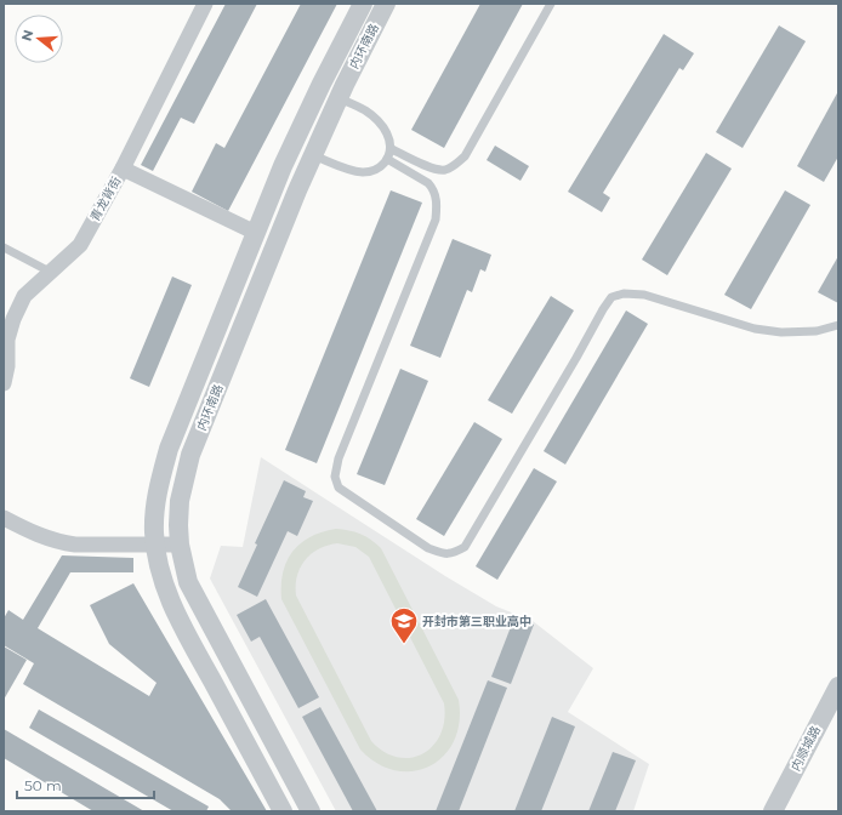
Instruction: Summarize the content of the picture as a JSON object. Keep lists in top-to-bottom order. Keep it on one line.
{"streets":{"street":["内环南路","青龙背街","内顺城路"]},"places":{"school or university":["开封市第三职业高中"]},"scale_bar":"50 m","north":"left"}
